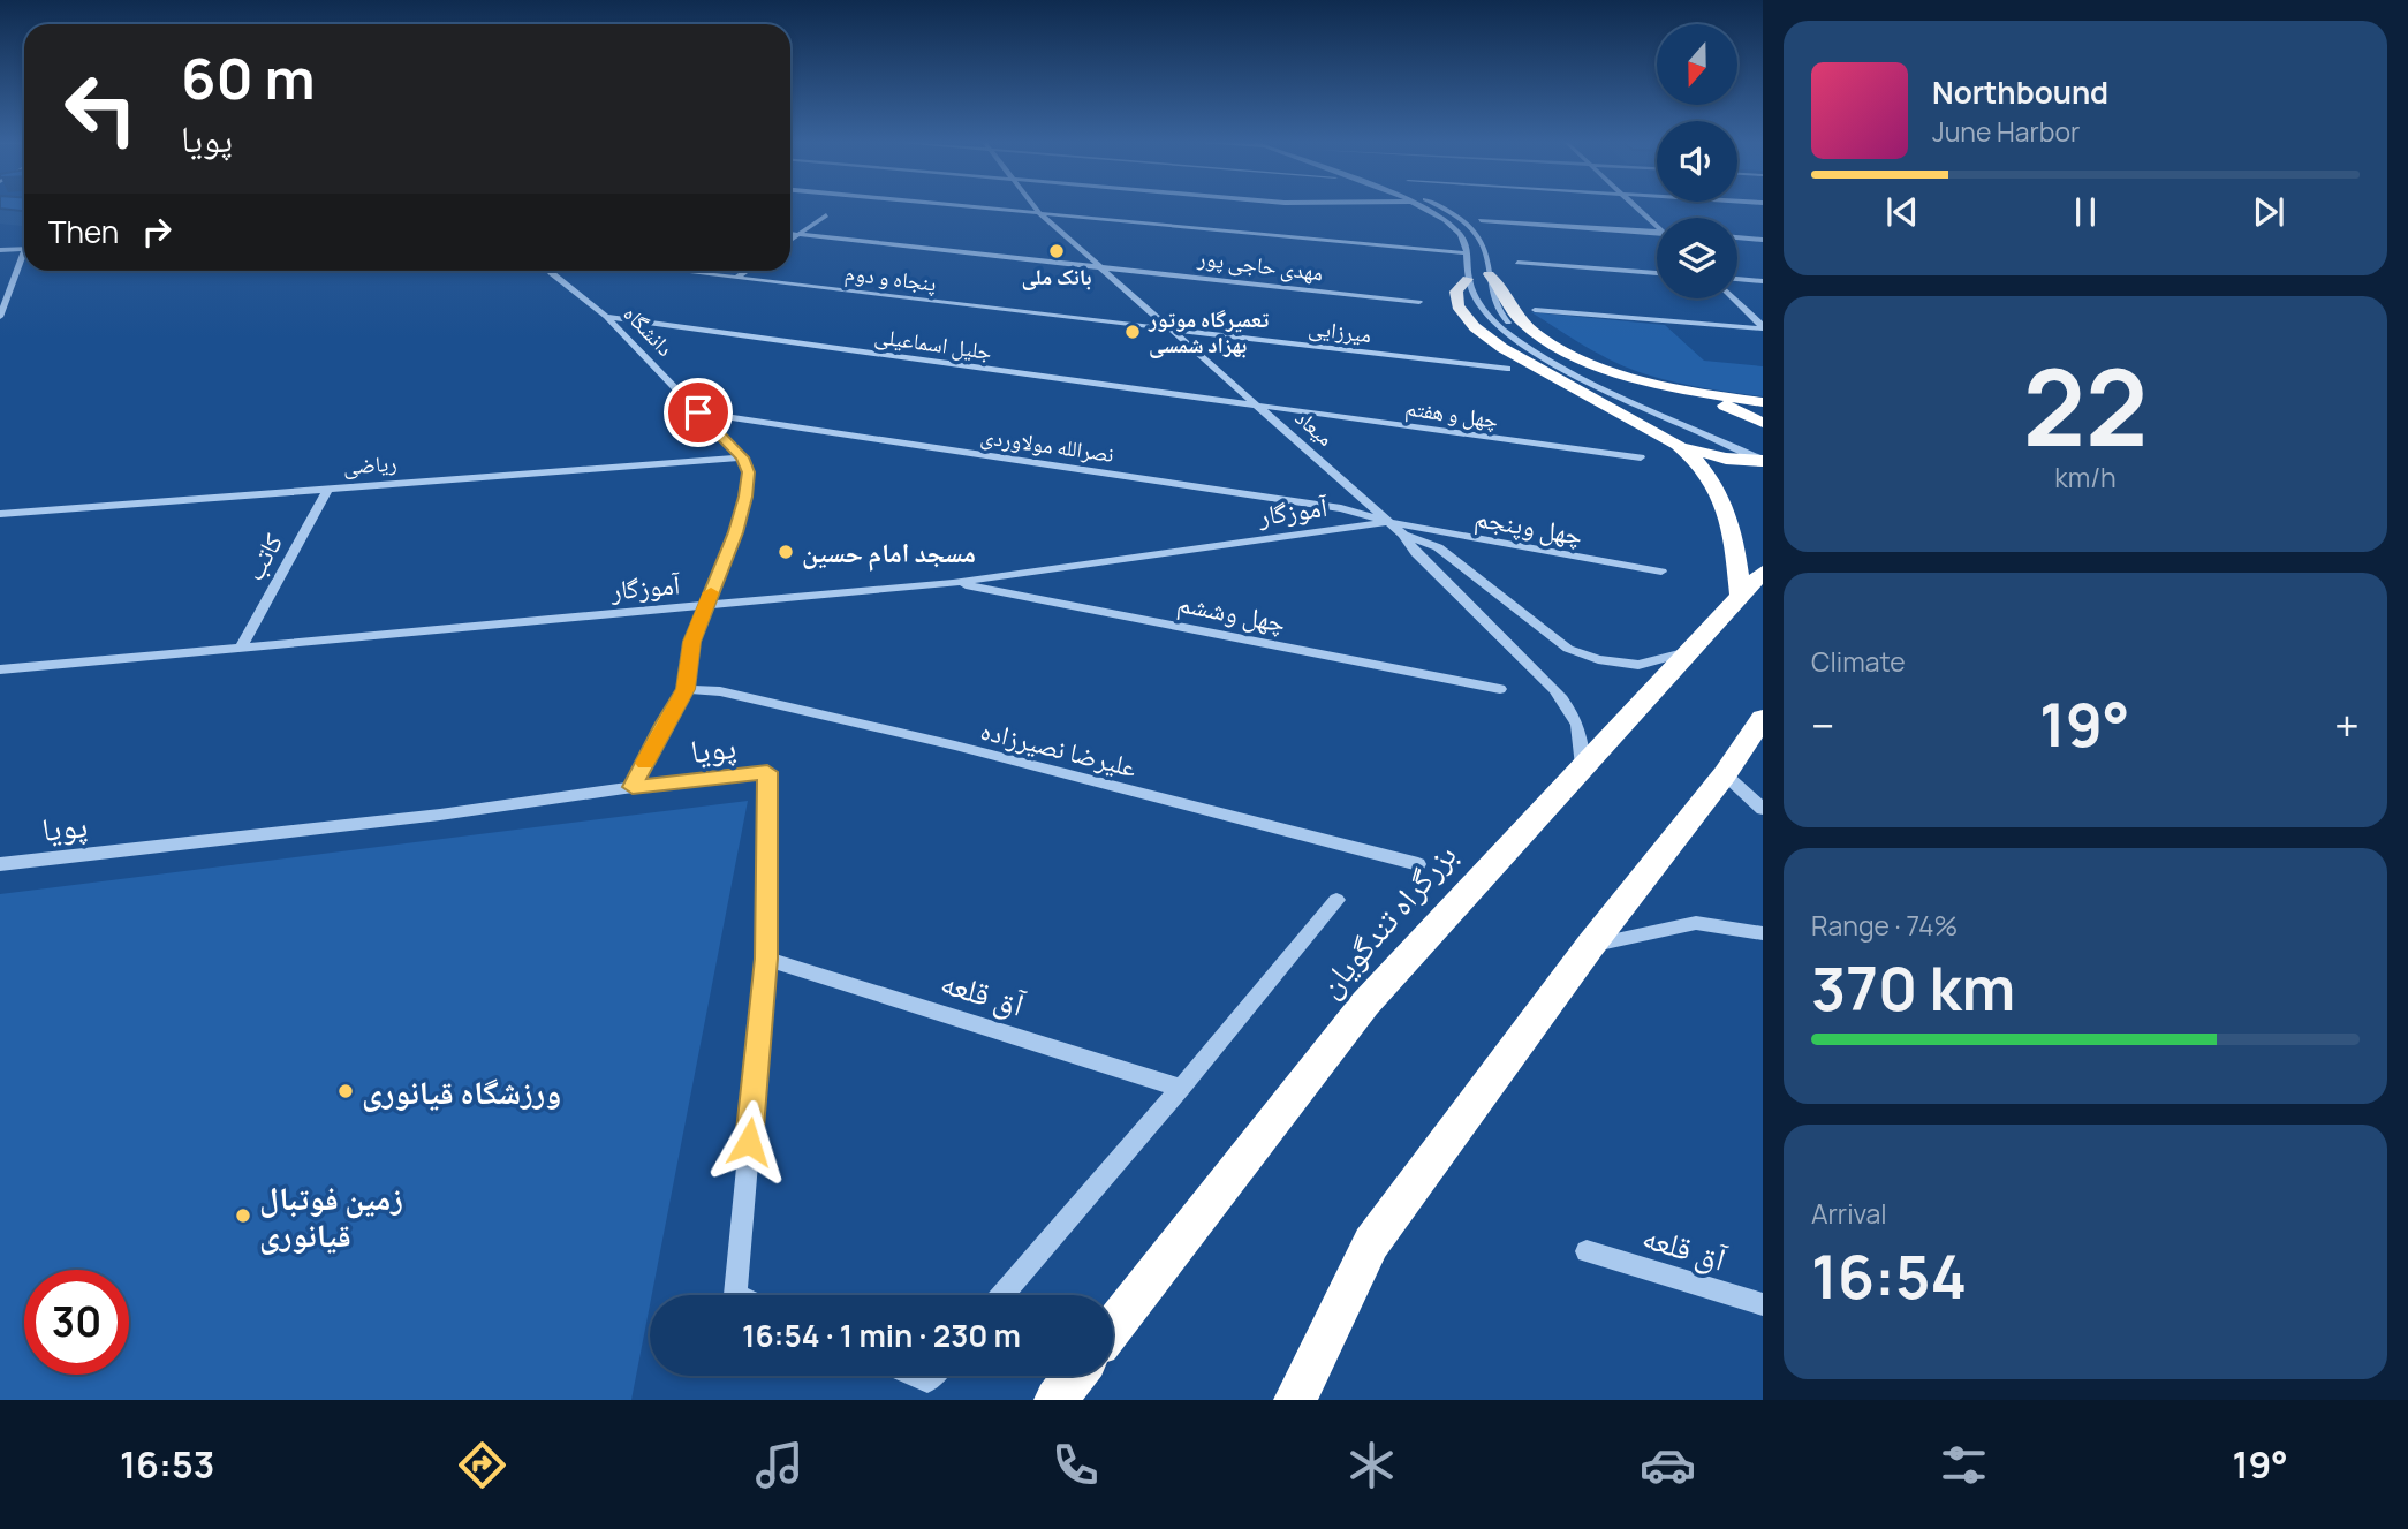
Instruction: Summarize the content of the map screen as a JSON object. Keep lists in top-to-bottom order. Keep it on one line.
{"streets":{"highway":["بزرگراه تندگویان"],"street":["مهدی حاجی پور","پنجاه و دوم","دانشگاه","میرزایی","جلیل اسماعیلی","چهل و هفتم","میعاد","نصرالله مولاوردی","ریاضی","آموزگار","چهل وپنجم","کاتب","چهل وششم","پویا","علیرضا نصیرزاده","آق قلعه"]},"crossings":[["مهدی حاجی پور","میعاد"],["پنجاه و دوم","میرزایی"],["پنجاه و دوم","میعاد"],["دانشگاه","جلیل اسماعیلی"],["دانشگاه","نصرالله مولاوردی"],["دانشگاه","ریاضی"],["میرزایی","میعاد"],["جلیل اسماعیلی","چهل و هفتم"],["جلیل اسماعیلی","میعاد"],["چهل و هفتم","میعاد"],["میعاد","نصرالله مولاوردی"],["میعاد","آموزگار"],["میعاد","چهل وپنجم"],["میعاد","بزرگراه تندگویان"],["نصرالله مولاوردی","آموزگار"],["نصرالله مولاوردی","چهل وپنجم"],["ریاضی","کاتب"],["آموزگار","چهل وپنجم"],["آموزگار","کاتب"],["آموزگار","چهل وششم"],["پویا","آق قلعه"]],"places":["بانک ملی","تعمیرگاه موتور بهزاد شمسی","مسجد امام حسین","ورزشگاه قیانوری","زمین فوتبال قیانوری"],"north":"bottom","page":{"turn":["60 m","پویا"],"song":["Northbound","June Harbor"],"then":"Then","tile":[["22","km/h"],"Climate",["Range · 74%","370 km"],["Arrival","16:54"]],"heat":["−","19°","+"],"limit":"30","trip":"16:54 · 1 min · 230 m","tabs":["16:53","19°"]}}
